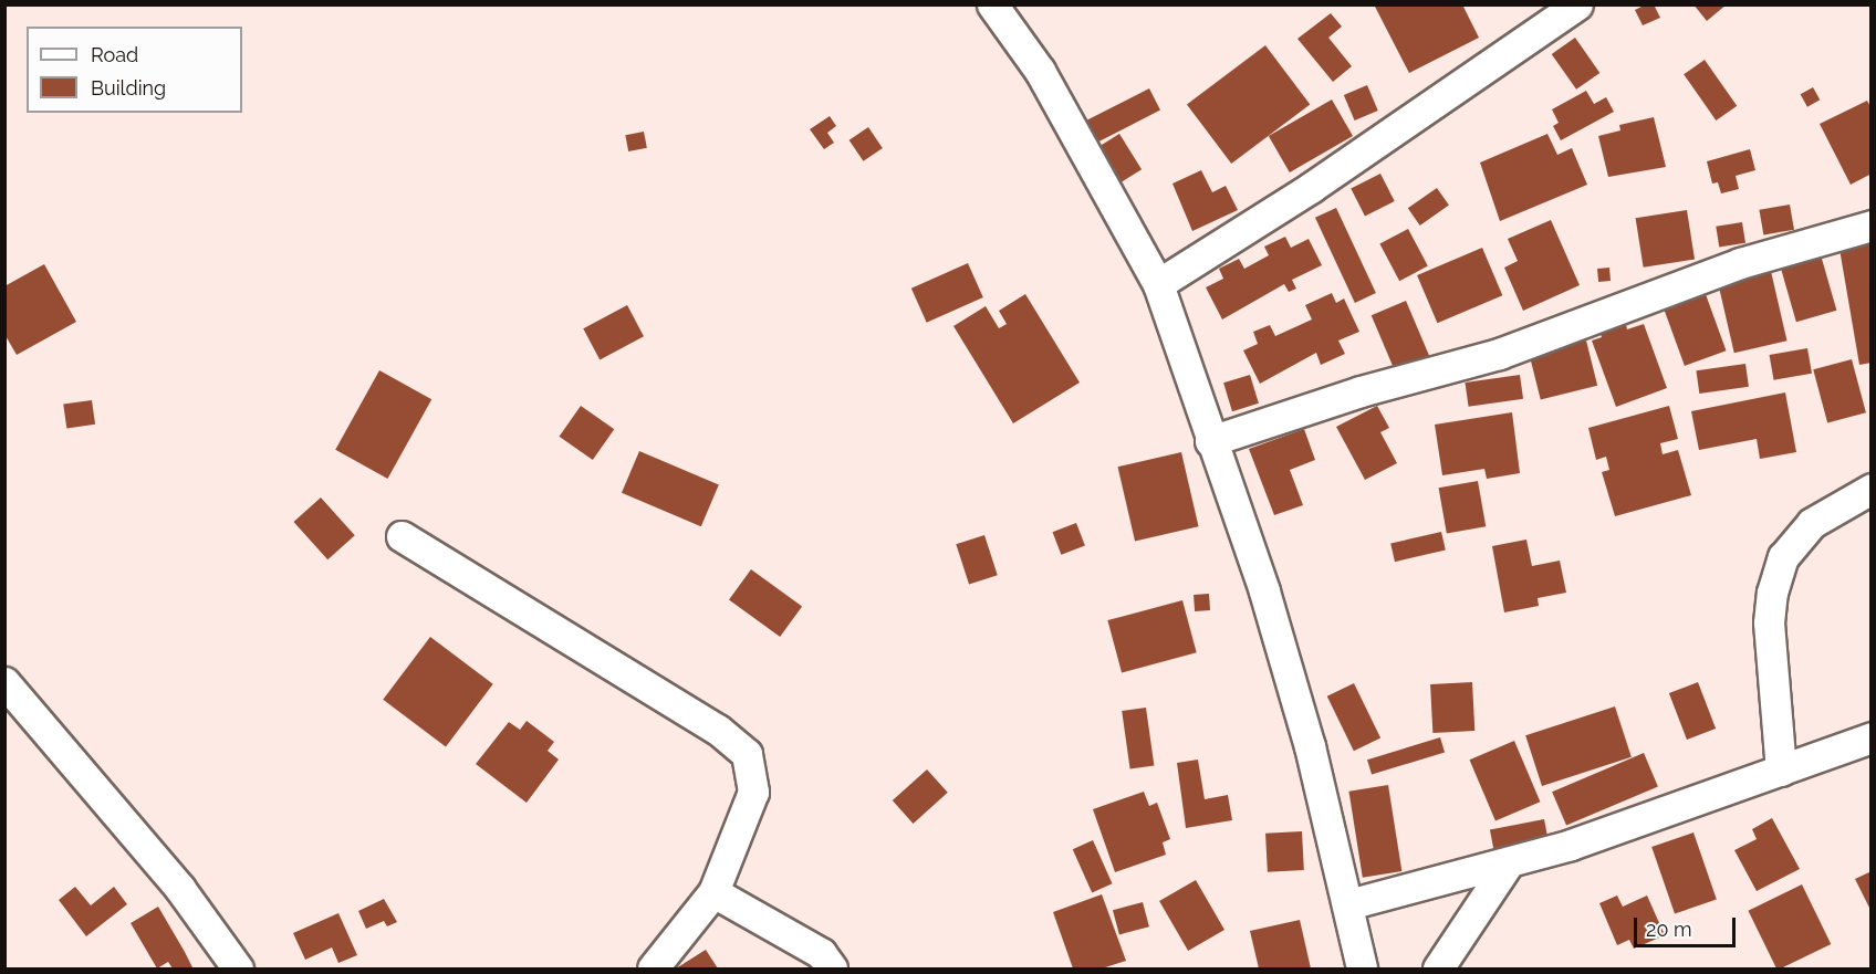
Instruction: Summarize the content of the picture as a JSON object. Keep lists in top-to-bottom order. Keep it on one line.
{"legend":["Road","Building"],"scale_bar":"20 m"}
